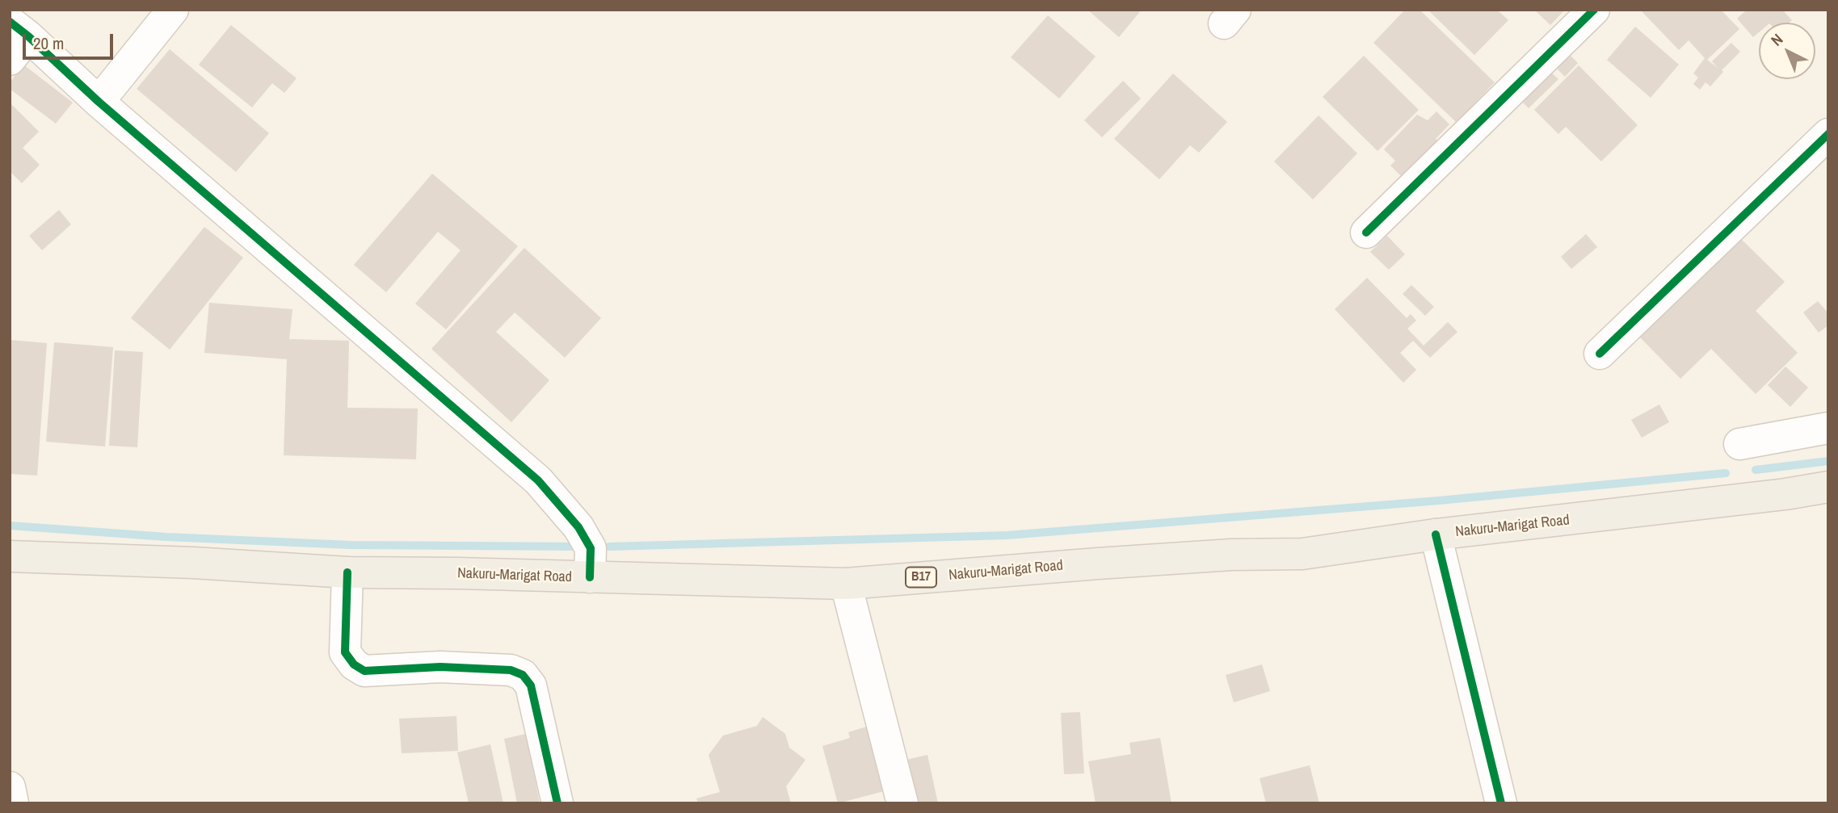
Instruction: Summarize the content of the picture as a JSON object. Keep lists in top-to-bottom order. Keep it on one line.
{"streets":{"main road":["Nakuru-Marigat Road","B17"]},"scale_bar":"20 m","north":"top left"}
